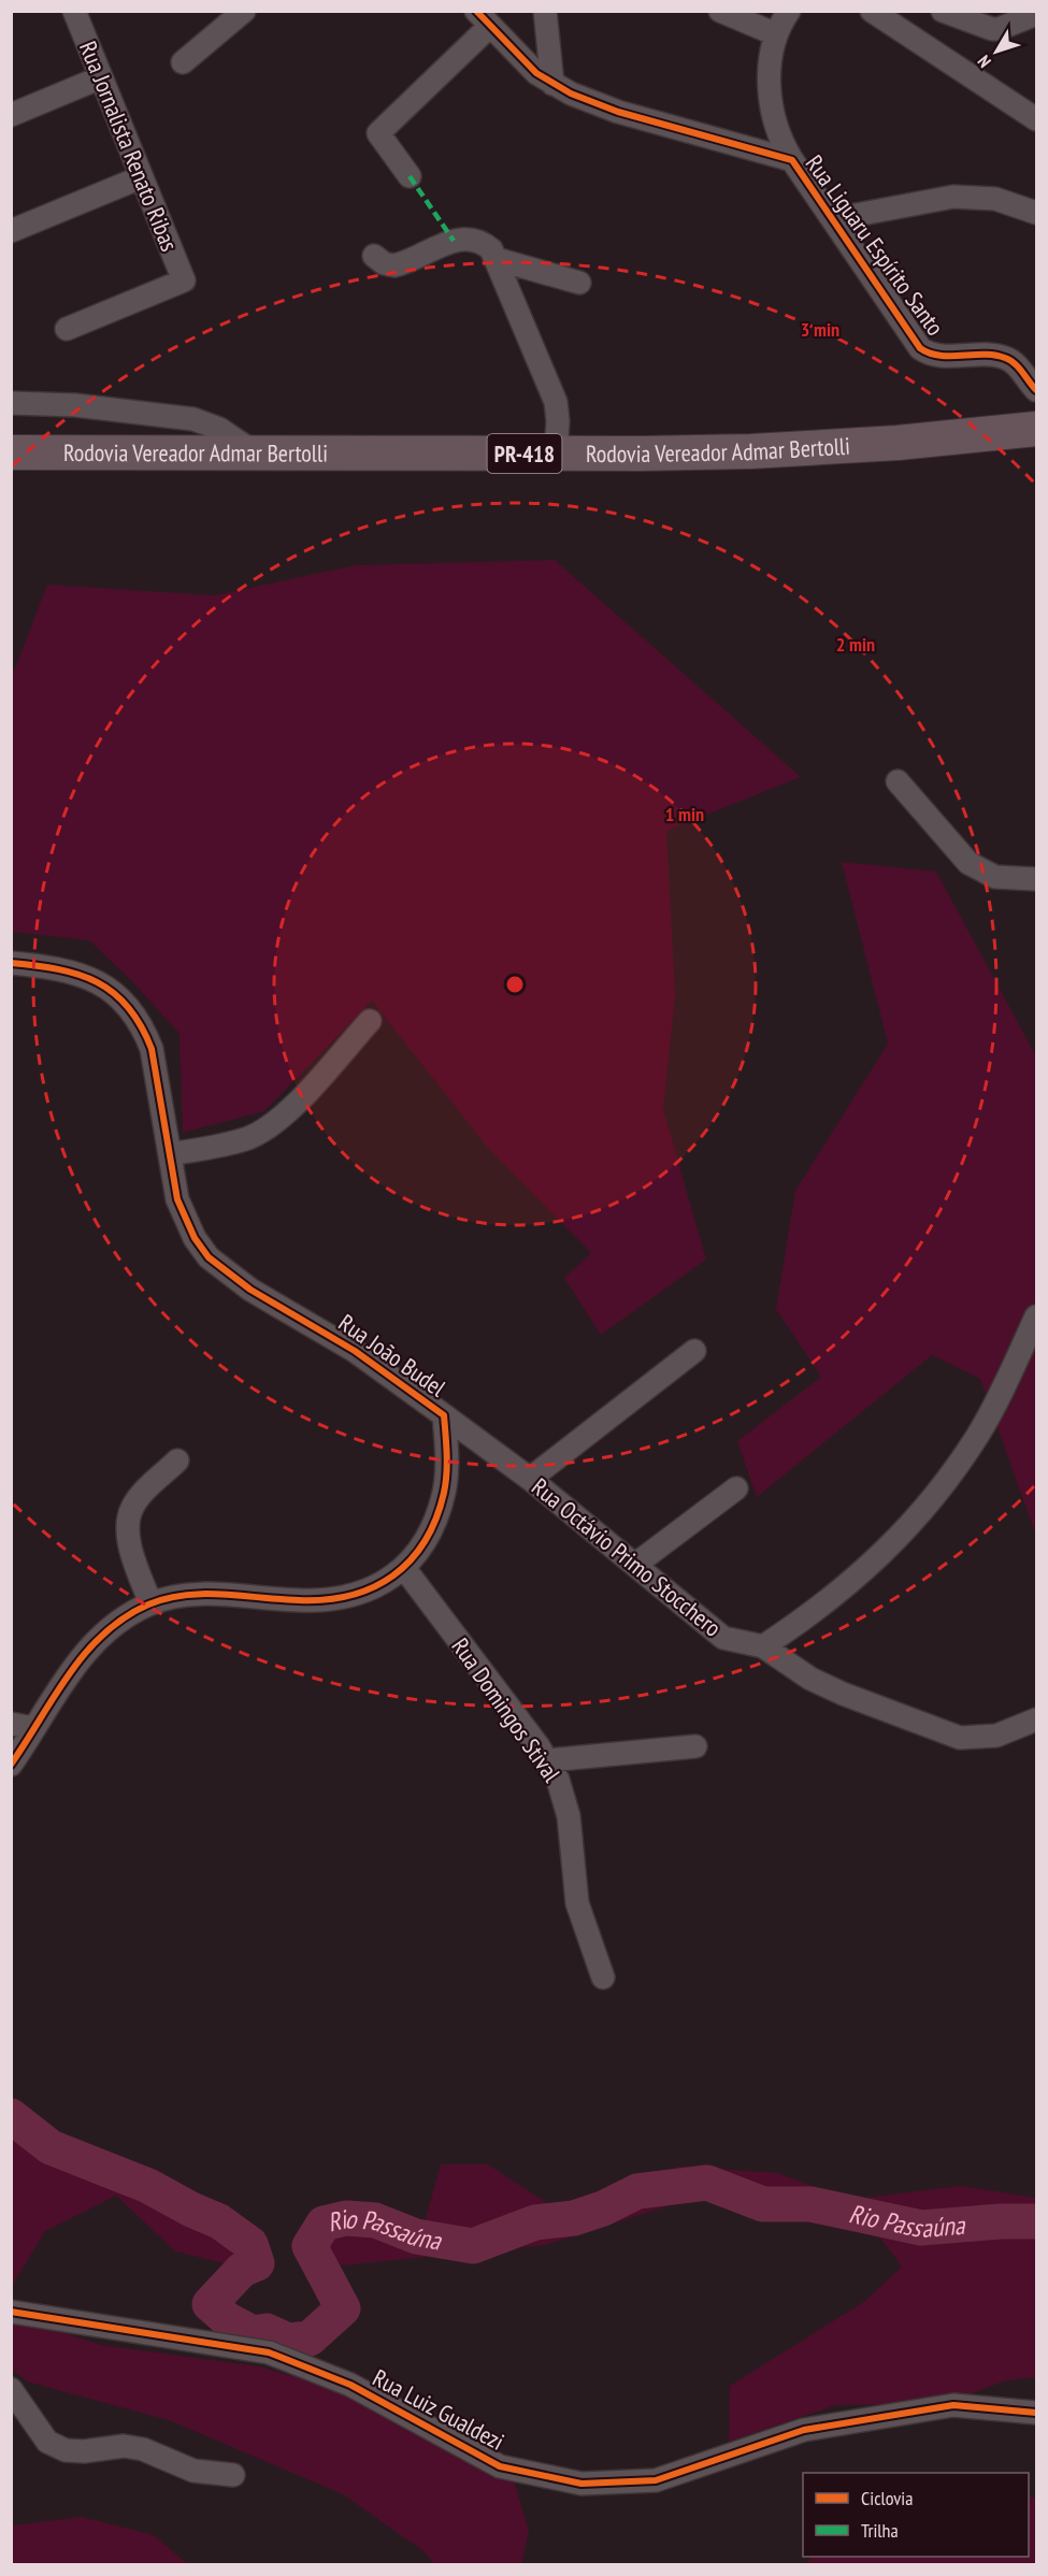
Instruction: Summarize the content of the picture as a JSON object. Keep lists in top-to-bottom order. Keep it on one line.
{"streets":{"highway":["Rodovia Vereador Admar Bertolli","PR-418"],"street":["Rua Jornalista Renato Ribas","Rua Liguaru Espírito Santo","Rua João Budel","Rua Octávio Primo Stocchero","Rua Domingos Stival","Rua Luiz Gualdezi"]},"crossings":[["Rua João Budel","Rua Octávio Primo Stocchero"],["Rua João Budel","Rua Domingos Stival"]],"water":["Rio Passaúna"],"legend":["Ciclovia","Trilha"],"north":"bottom left","rings":["3 min","2 min","1 min"]}
